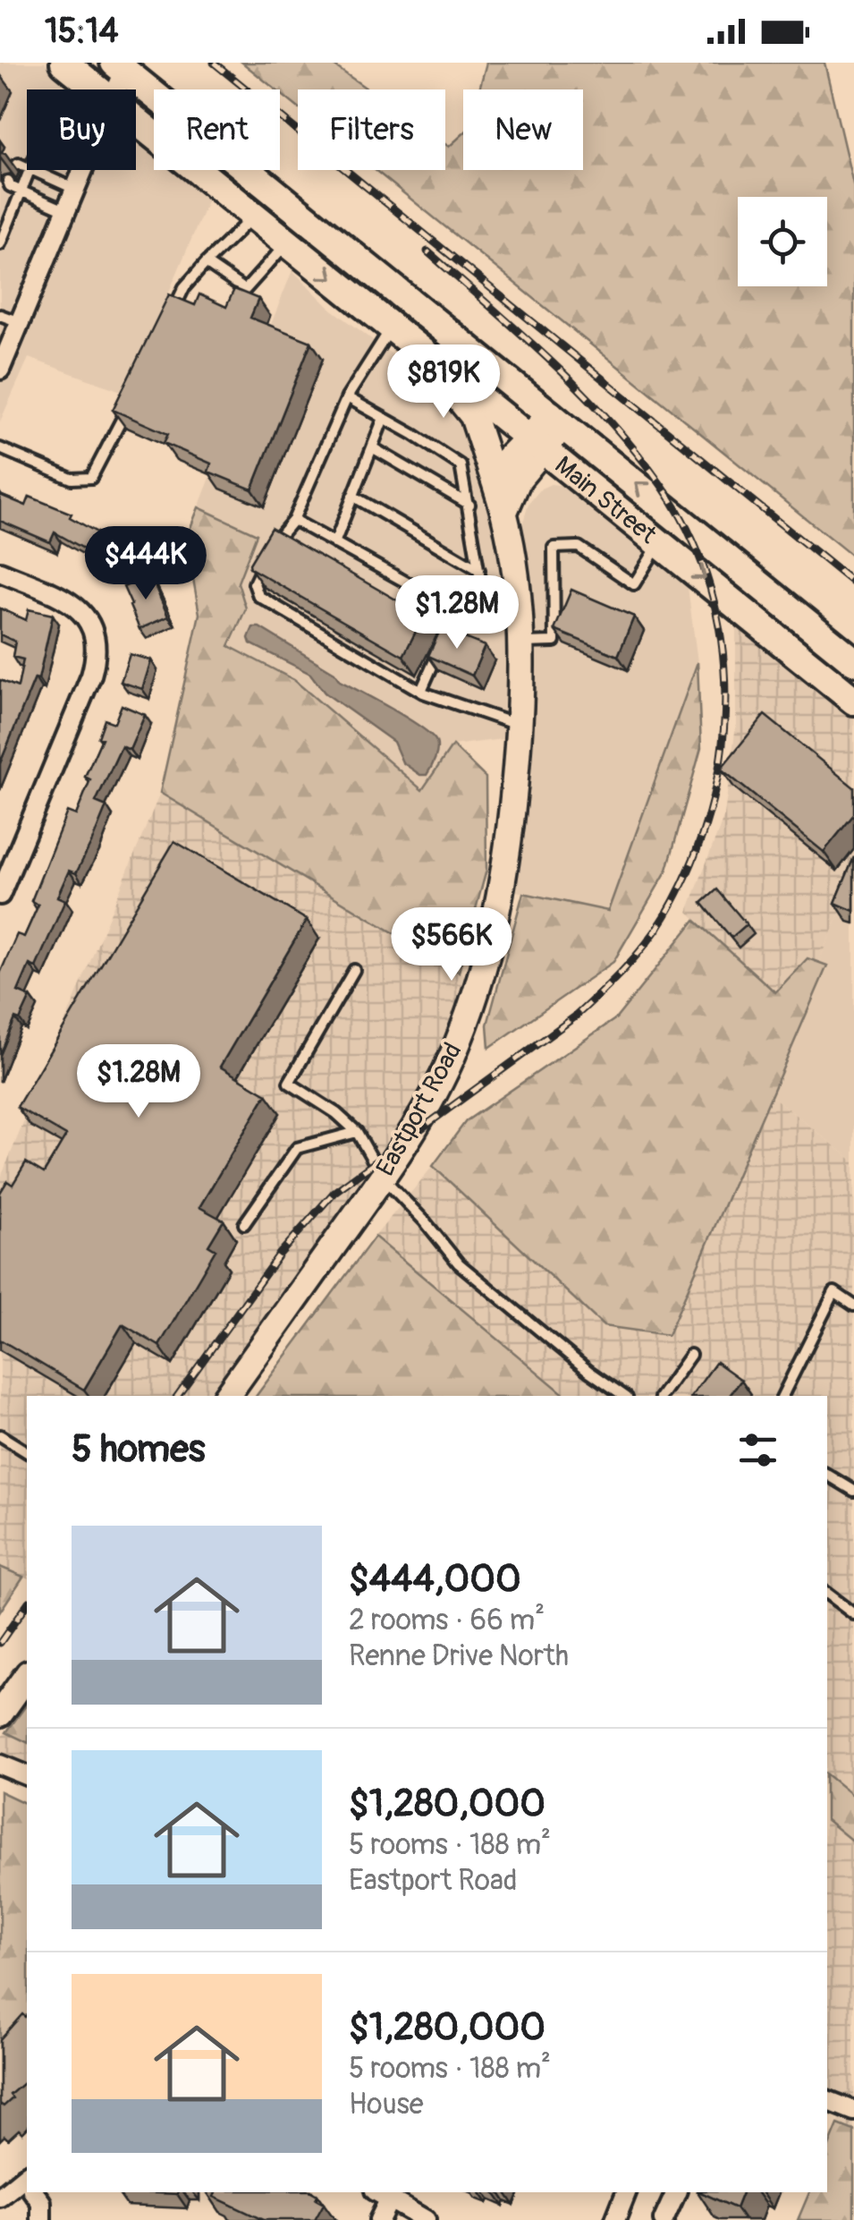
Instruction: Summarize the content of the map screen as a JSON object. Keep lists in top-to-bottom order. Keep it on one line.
{"streets":{"main road":["Main Street"],"street":["Eastport Road"]},"crossings":[["Main Street","Eastport Road"]],"page":{"status":"15:14","chip":["Buy","Rent","Filters","New"],"price":["$819K","$444K","$1.28M","$566K","$1.28M"],"heading":"5 homes","list":[{"name":"$444,000","note":"2 rooms · 66 m² · Renne Drive North"},{"name":"$1,280,000","note":"5 rooms · 188 m² · Eastport Road"},{"name":"$1,280,000","note":"5 rooms · 188 m² · House"}]}}
